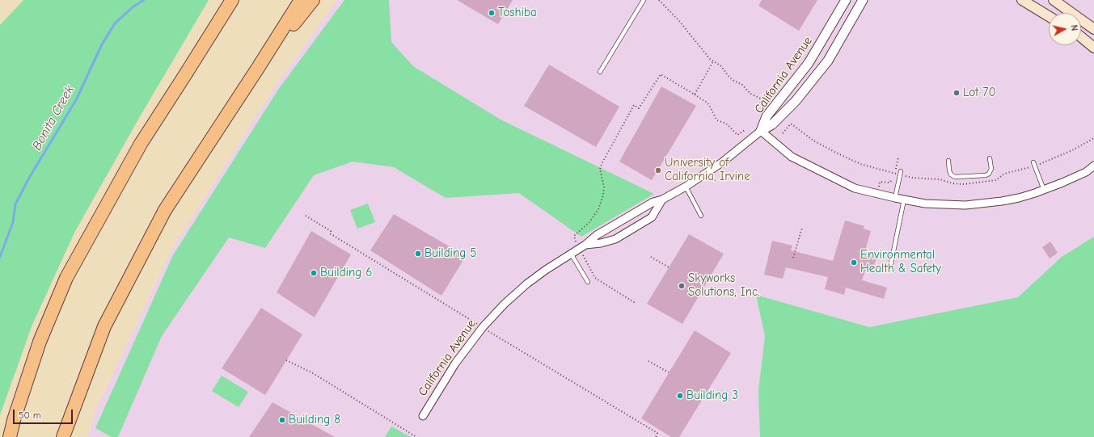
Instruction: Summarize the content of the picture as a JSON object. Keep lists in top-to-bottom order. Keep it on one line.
{"streets":{"street":["California Avenue"]},"water":["Bonita Creek"],"places":["Toshiba","Lot 70","University of California, Irvine","Building 5","Environmental Health & Safety","Building 6","Skyworks Solutions, Inc.","Building 3","Building 8"],"scale_bar":"50 m","north":"right"}
